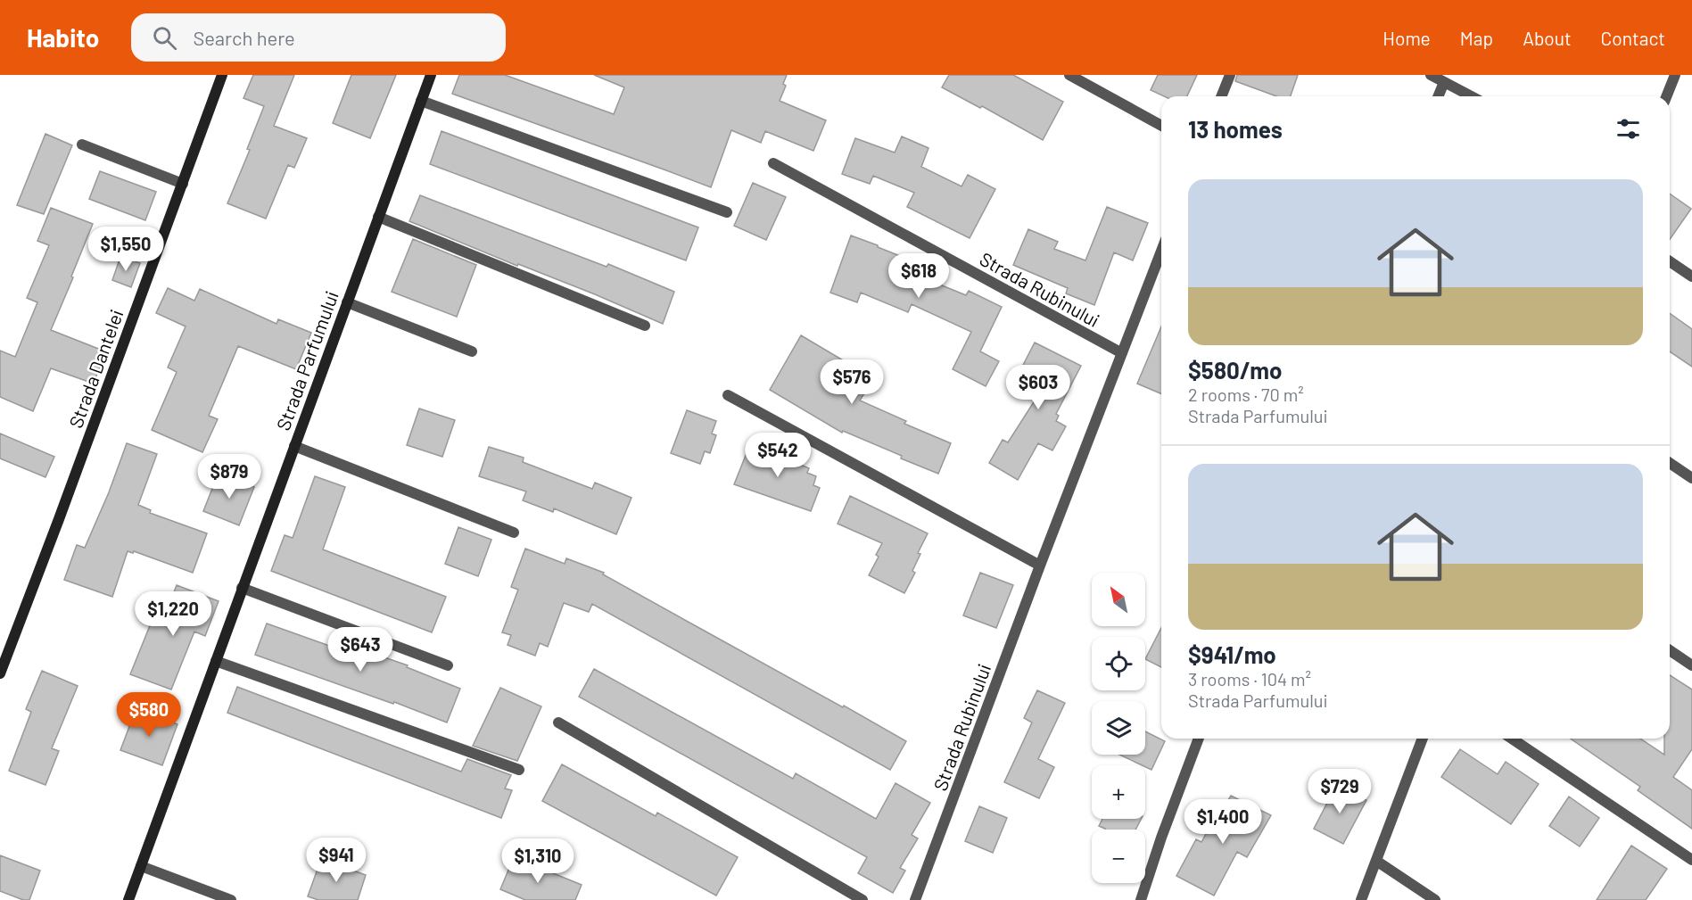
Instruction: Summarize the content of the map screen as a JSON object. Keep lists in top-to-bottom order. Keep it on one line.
{"streets":{"street":["Strada Rubinului","Strada Parfumului","Strada Dantelei"]},"north":"top left","page":{"header":"Habito","search":"Search here","nav":["Home","Map","About","Contact"],"heading":"13 homes","list":[{"name":"$580/mo","note":"2 rooms · 70 m² · Strada Parfumului"},{"name":"$941/mo","note":"3 rooms · 104 m² · Strada Parfumului"}],"price":["$1,550","$618","$576","$603","$542","$879","$1,220","$643","$580","$729","$1,400","$941","$1,310"],"map_buttons":["+","−"]}}
